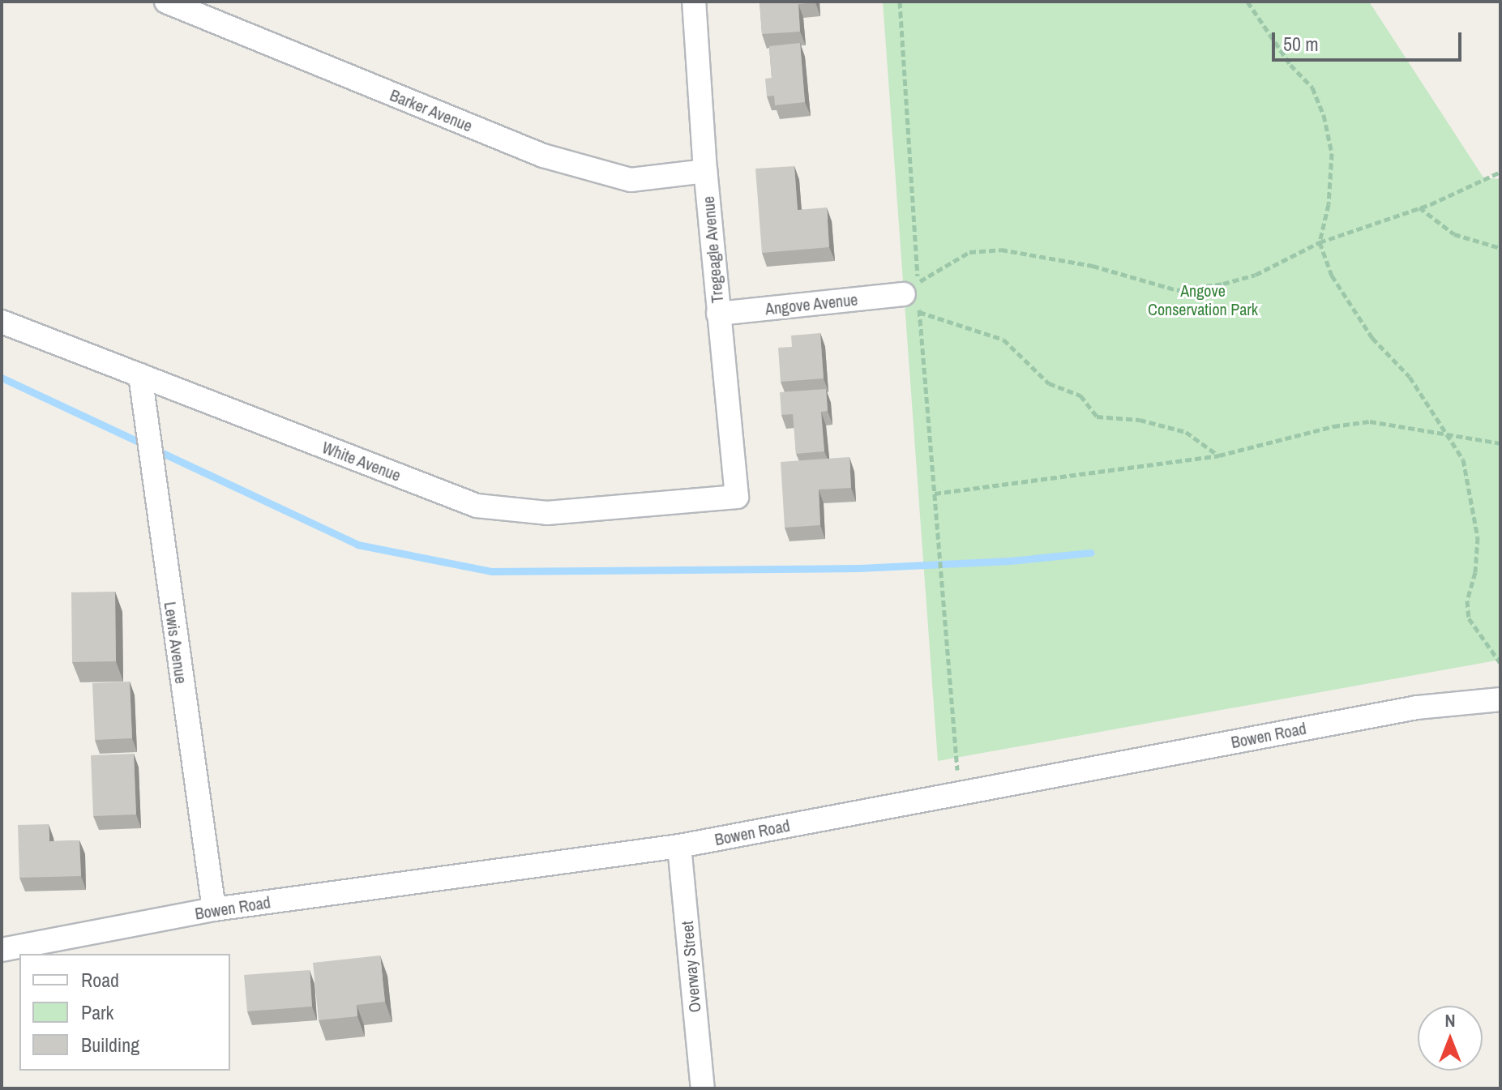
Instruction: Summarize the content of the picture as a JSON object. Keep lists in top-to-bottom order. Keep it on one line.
{"streets":{"street":["Barker Avenue","Tregeagle Avenue","Angove Avenue","White Avenue","Lewis Avenue","Bowen Road","Overway Street"]},"crossings":[["Barker Avenue","Tregeagle Avenue"],["Tregeagle Avenue","Angove Avenue"],["Tregeagle Avenue","White Avenue"],["White Avenue","Lewis Avenue"],["Lewis Avenue","Bowen Road"],["Bowen Road","Overway Street"]],"parks":["Angove Conservation Park"],"legend":["Road","Park","Building"],"scale_bar":"50 m","north":"top"}
